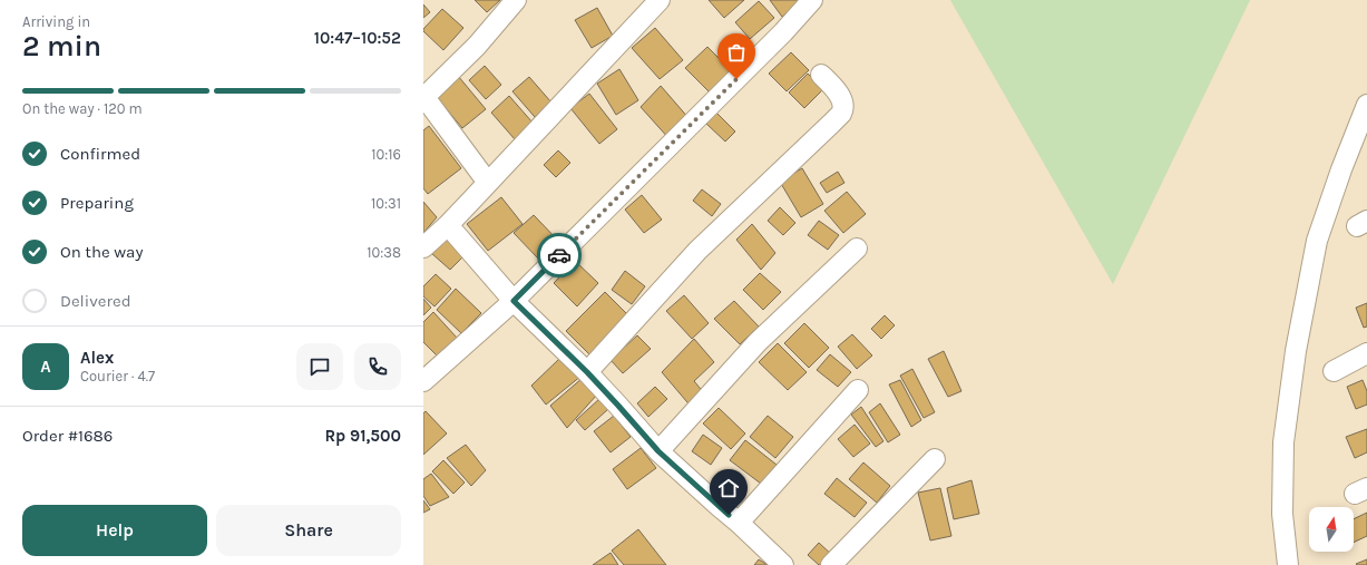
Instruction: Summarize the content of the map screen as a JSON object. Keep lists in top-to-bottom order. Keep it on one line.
{"north":"top","page":{"heading":["2 min","Arriving in","10:47–10:52"],"panel":["Alex","Courier · 4.7","Order #1686","Rp 91,500"],"bar":"On the way · 120 m","list":[["Confirmed","10:16"],["Preparing","10:31"],["On the way","10:38"],"Delivered"],"round":"A","buttons":["Help","Share"]}}
